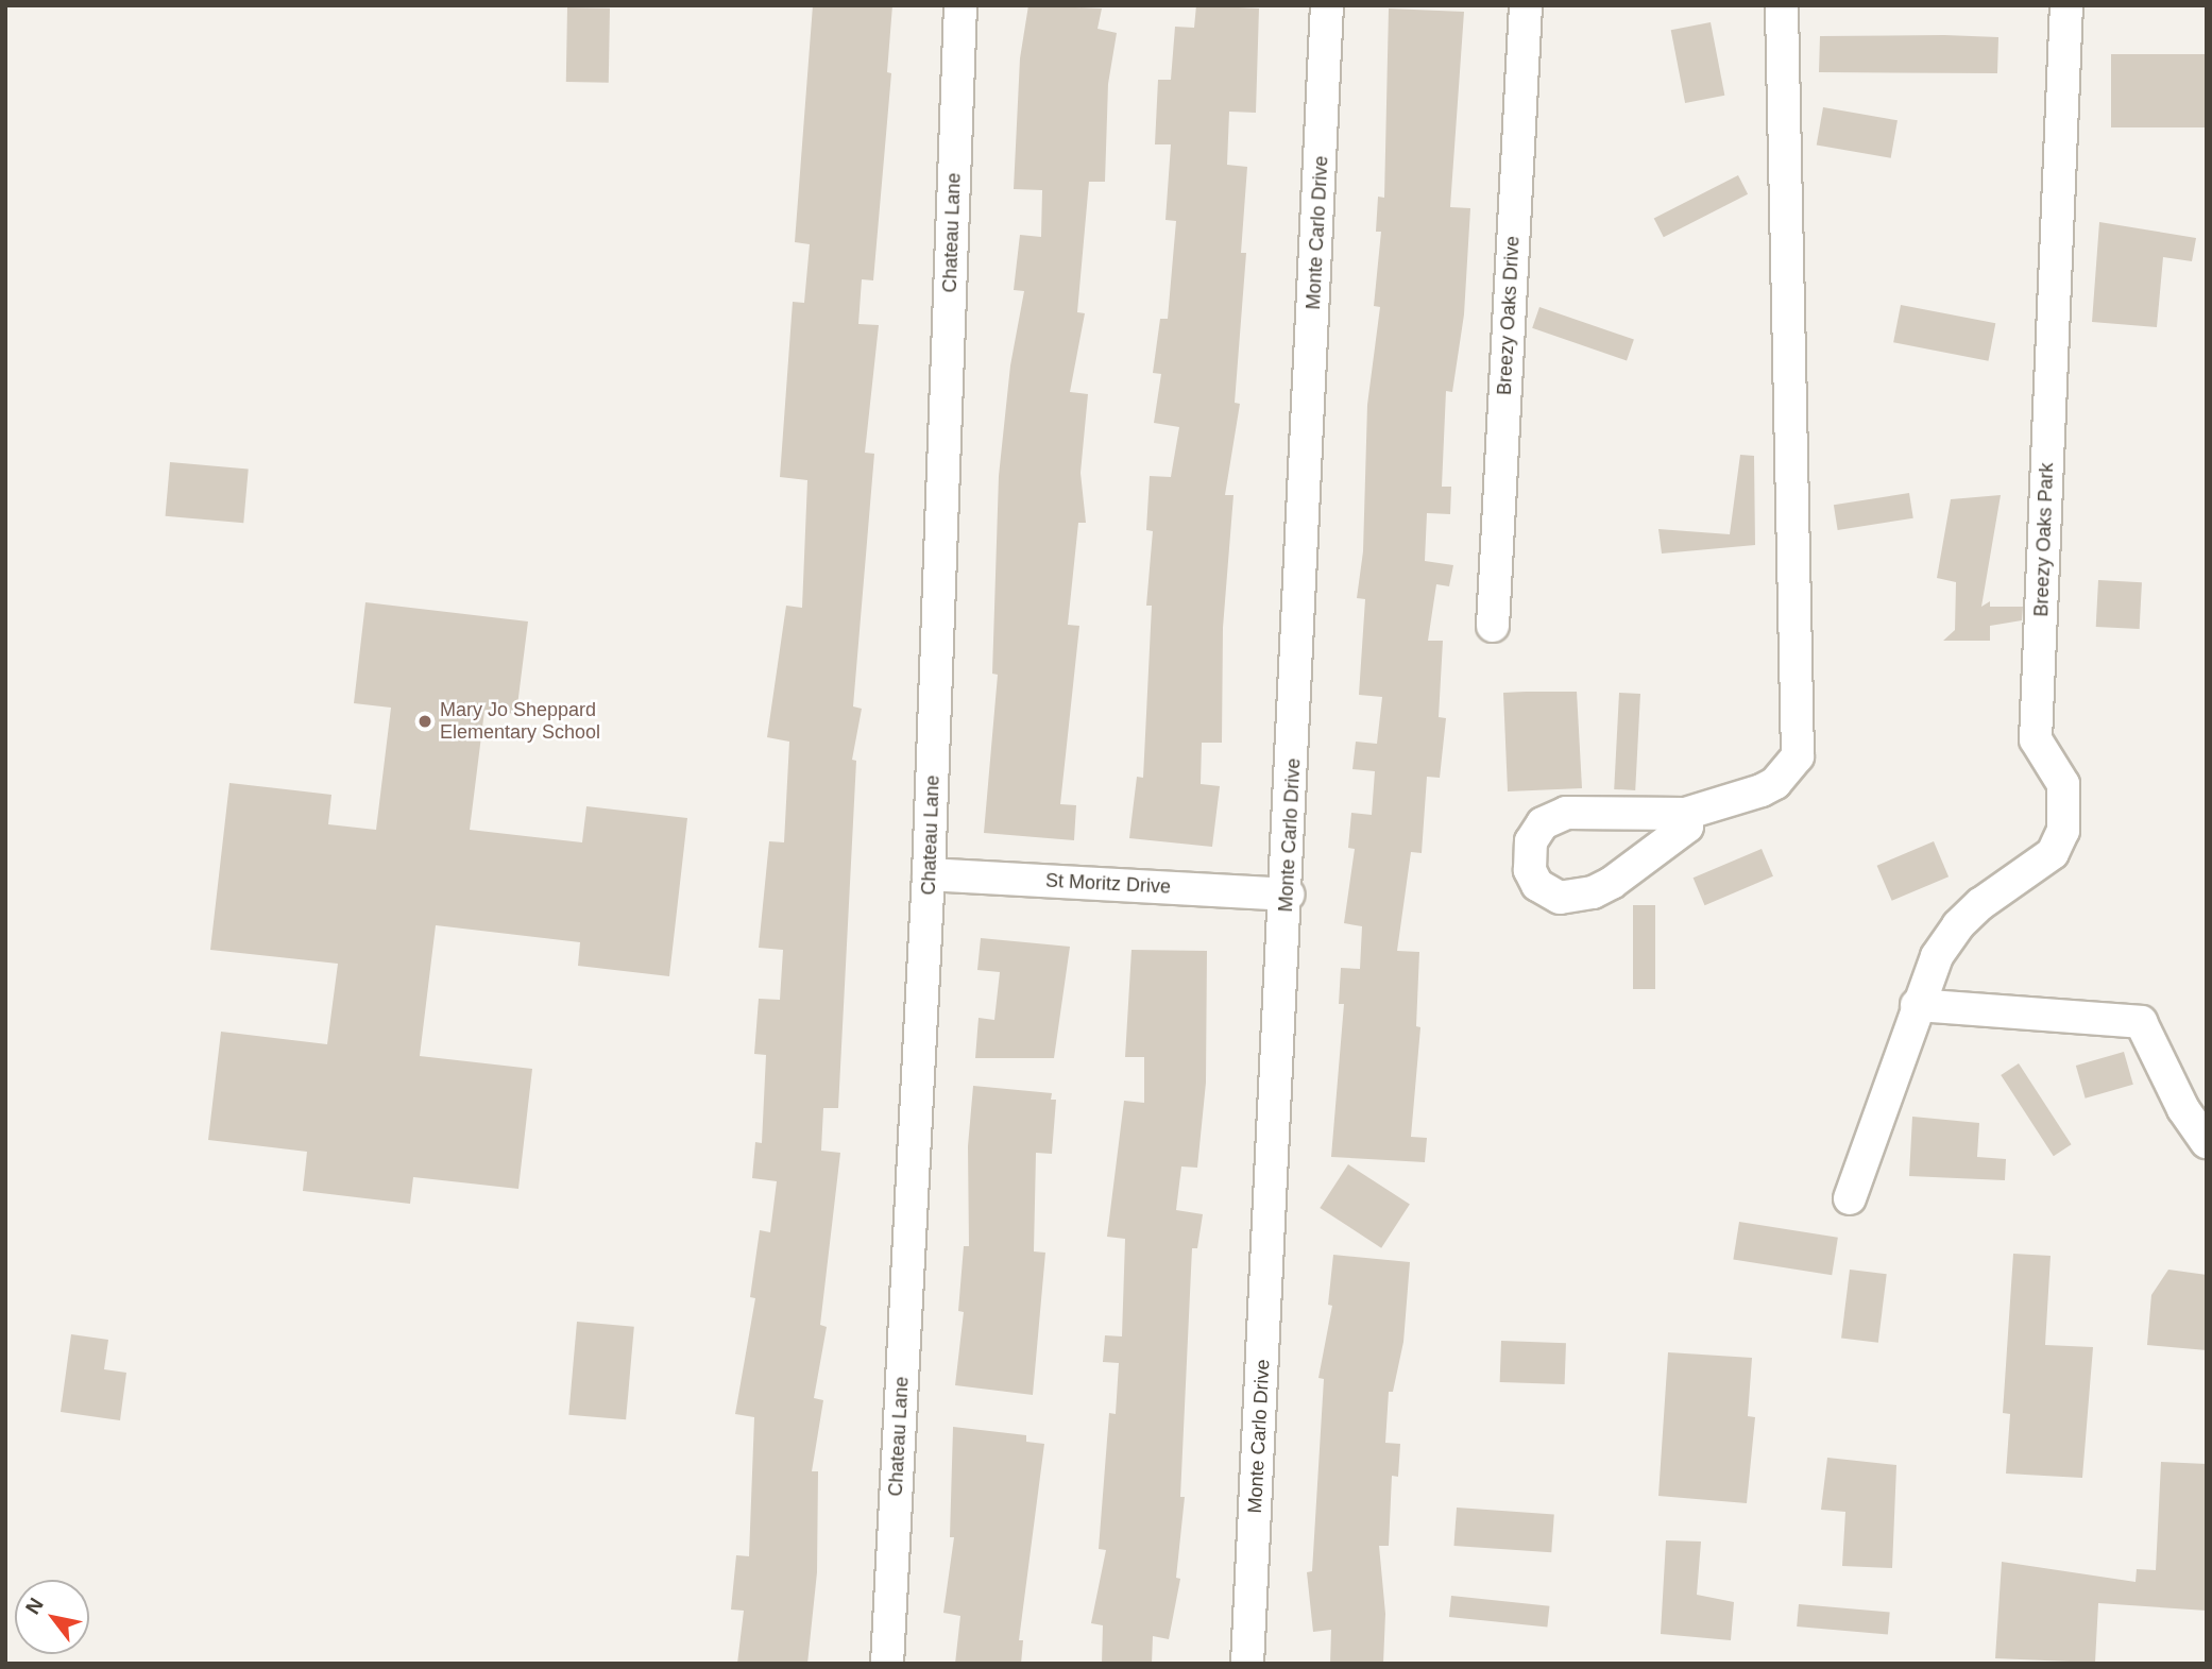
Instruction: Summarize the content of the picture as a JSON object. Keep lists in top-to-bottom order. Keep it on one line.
{"streets":{"street":["Chateau Lane","Monte Carlo Drive","Breezy Oaks Drive","Breezy Oaks Park","St Moritz Drive"]},"crossings":[["Chateau Lane","St Moritz Drive"],["Monte Carlo Drive","St Moritz Drive"]],"places":["Mary Jo Sheppard Elementary School"],"north":"top left"}
